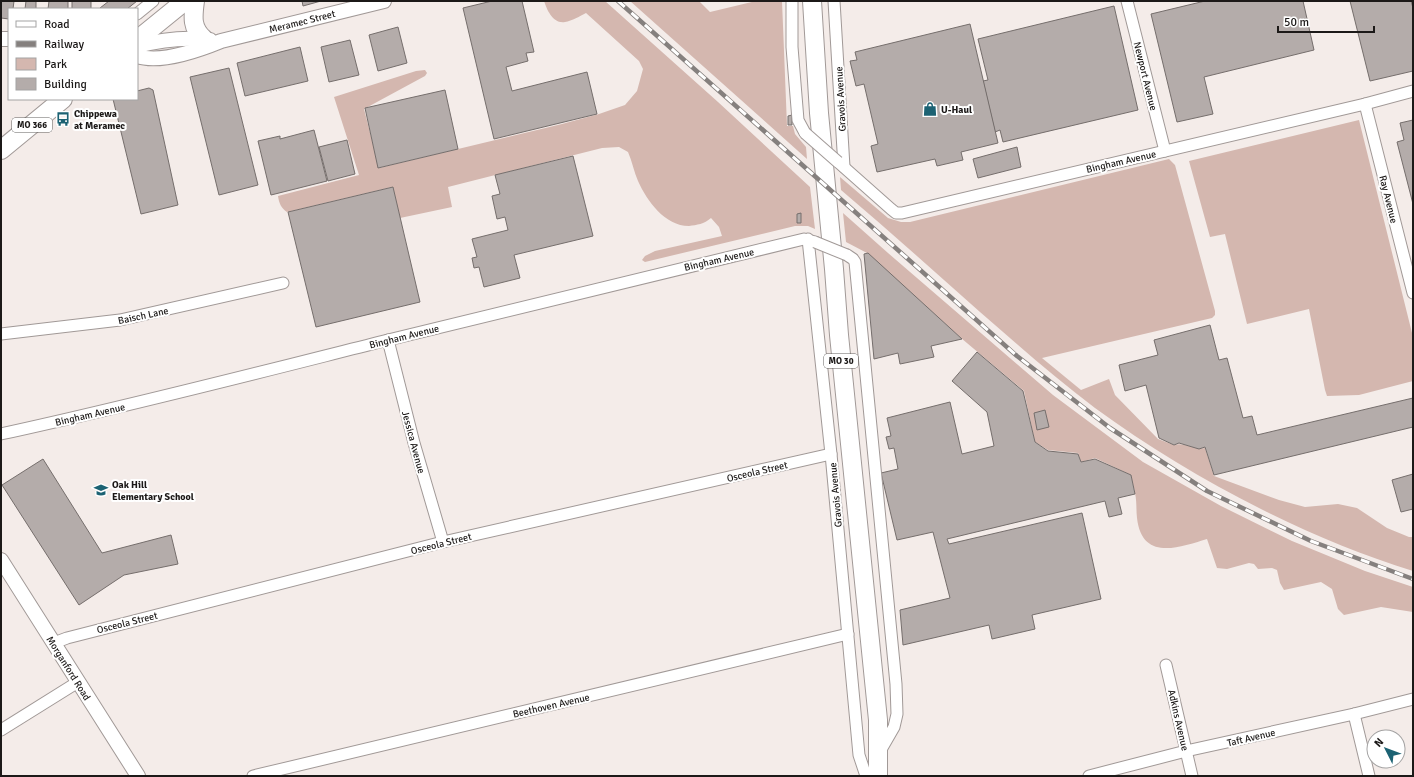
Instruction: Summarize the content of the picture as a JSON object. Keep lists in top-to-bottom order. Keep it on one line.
{"streets":{"main road":["Gravois Avenue","MO 366","MO 30"],"street":["Meramec Street","Newport Avenue","Bingham Avenue","Ray Avenue","Baisch Lane","Jessica Avenue","Osceola Street","Morganford Road","Beethoven Avenue","Adkins Avenue","Taft Avenue"]},"crossings":[["Newport Avenue","Bingham Avenue"],["Gravois Avenue","Bingham Avenue"],["Gravois Avenue","Osceola Street"],["Gravois Avenue","Beethoven Avenue"],["Bingham Avenue","Ray Avenue"],["Bingham Avenue","Jessica Avenue"],["Jessica Avenue","Osceola Street"],["Osceola Street","Morganford Road"],["Adkins Avenue","Taft Avenue"]],"places":{"shop":["U-Haul"],"bus stop":["Chippewa at Meramec"],"school or university":["Oak Hill Elementary School"]},"legend":["Road","Railway","Park","Building"],"scale_bar":"50 m","north":"top left"}
